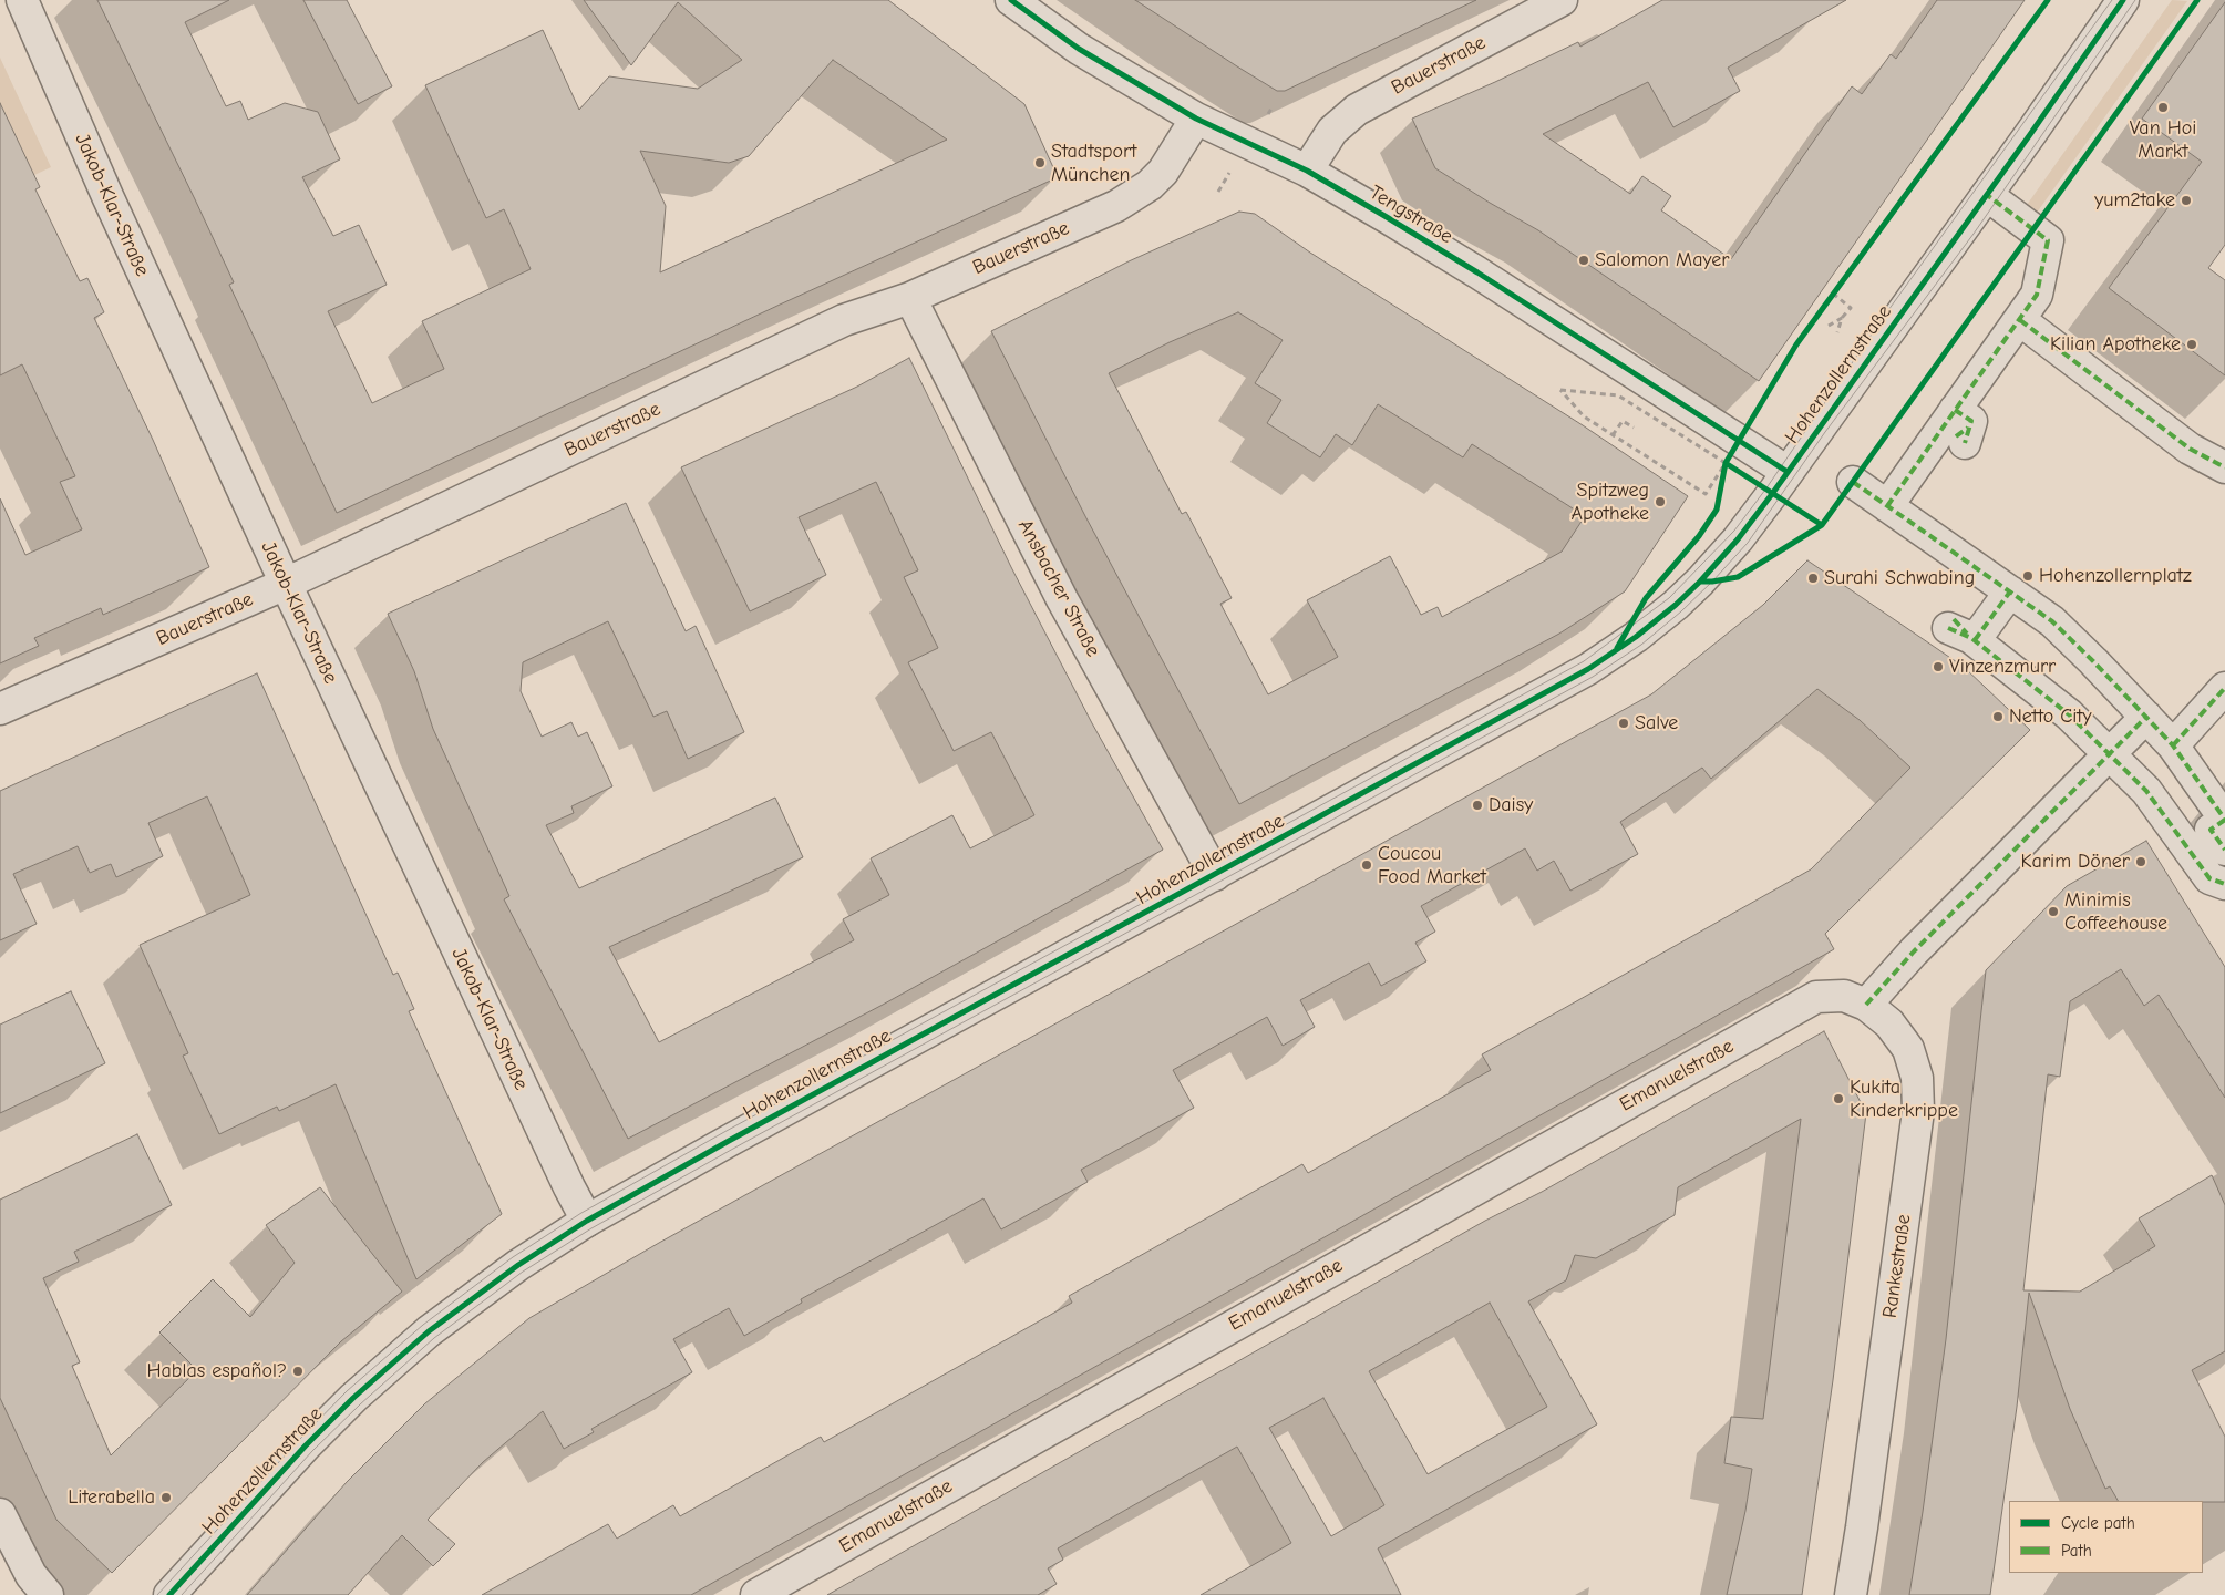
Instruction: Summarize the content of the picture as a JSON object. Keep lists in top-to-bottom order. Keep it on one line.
{"streets":{"street":["Bauerstraße","Jakob-Klar-Straße","Tengstraße","Hohenzollernstraße","Ansbacher Straße","Emanuelstraße","Rankestraße"]},"crossings":[["Bauerstraße","Jakob-Klar-Straße"],["Bauerstraße","Tengstraße"],["Bauerstraße","Ansbacher Straße"],["Jakob-Klar-Straße","Hohenzollernstraße"],["Tengstraße","Hohenzollernstraße"],["Hohenzollernstraße","Ansbacher Straße"],["Emanuelstraße","Rankestraße"]],"places":["Van Hoi Markt","Stadtsport München","yum2take","Salomon Mayer","Kilian Apotheke","Spitzweg Apotheke","Hohenzollernplatz","Surahi Schwabing","Vinzenzmurr","Netto City","Salve","Daisy","Karim Döner","Coucou Food Market","Minimis Coffeehouse","Kukita Kinderkrippe","Hablas español?","Literabella"],"legend":["Cycle path","Path"]}
